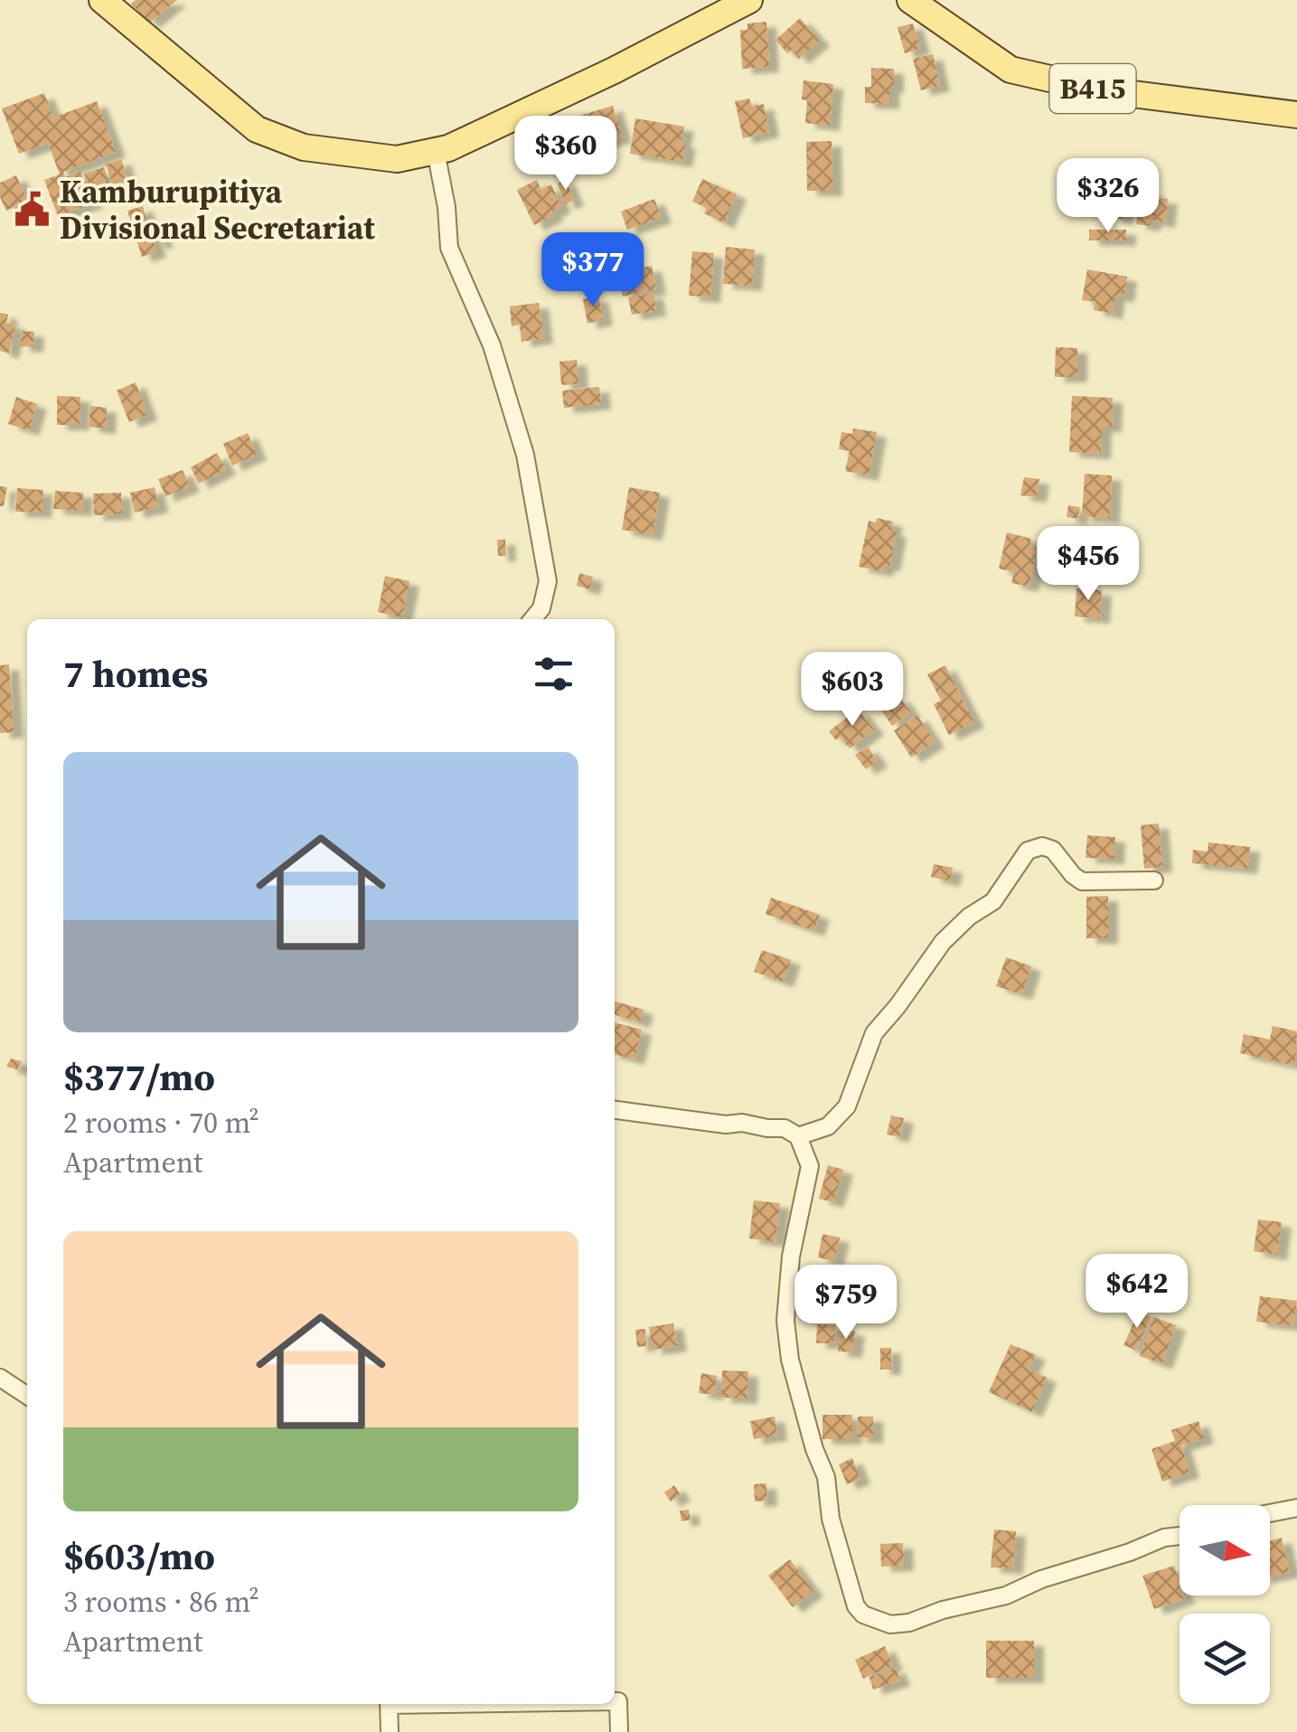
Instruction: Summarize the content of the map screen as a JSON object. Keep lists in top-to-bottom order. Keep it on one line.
{"streets":{"main road":["B415"]},"places":{"public building":["Kamburupitiya Divisional Secretariat"]},"north":"right","page":{"price":["$360","$326","$377","$456","$603","$642","$759"],"heading":"7 homes","list":[{"name":"$377/mo","note":"2 rooms · 70 m² · Apartment"},{"name":"$603/mo","note":"3 rooms · 86 m² · Apartment"}]}}
